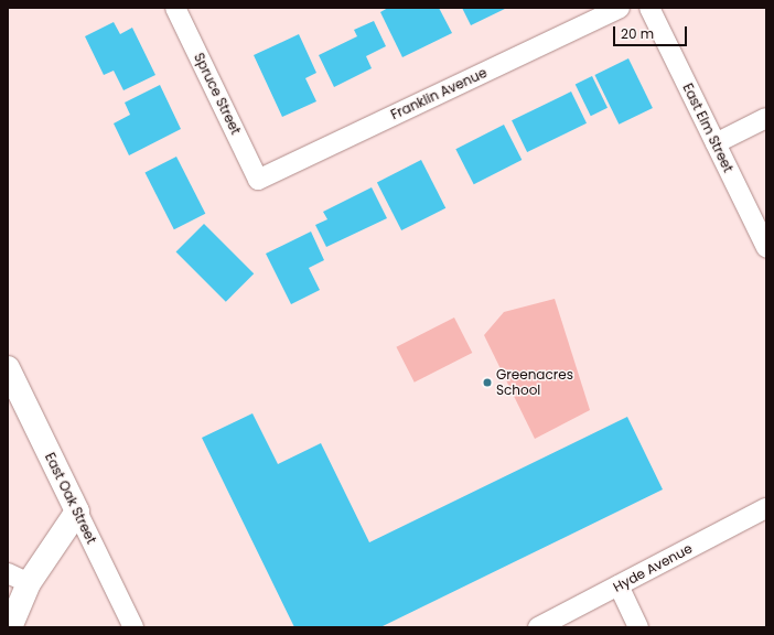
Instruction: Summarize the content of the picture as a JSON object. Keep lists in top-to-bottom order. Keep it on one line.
{"streets":{"street":["Spruce Street","Franklin Avenue","East Elm Street","East Oak Street","Hyde Avenue"]},"crossings":[["Spruce Street","Franklin Avenue"]],"places":["Greenacres School"],"scale_bar":"20 m"}
